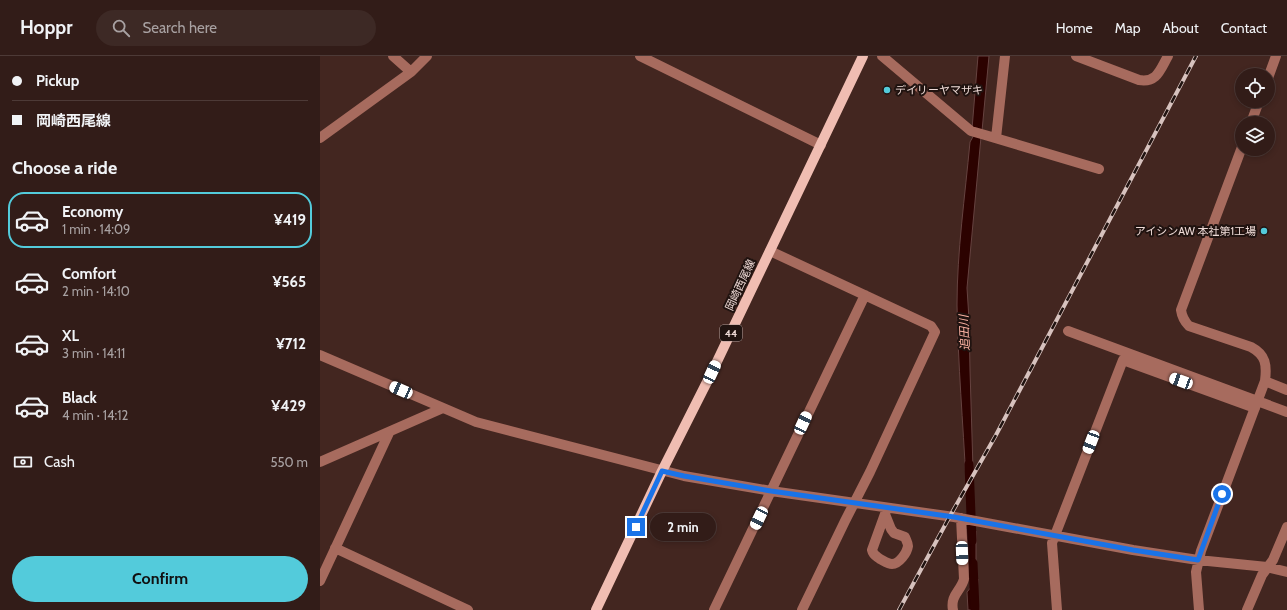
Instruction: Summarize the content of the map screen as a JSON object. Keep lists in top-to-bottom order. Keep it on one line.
{"streets":{"main road":["岡崎西尾線","44"]},"water":["追田川"],"places":["デイリーヤマザキ","アイシンAW 本社第1工場"],"page":{"header":"Hoppr","search":"Search here","nav":["Home","Map","About","Contact"],"banner":["Pickup","岡崎西尾線"],"heading":"Choose a ride","list":[{"name":"Economy","note":"1 min · 14:09","value":"¥419"},{"name":"Comfort","note":"2 min · 14:10","value":"¥565"},{"name":"XL","note":"3 min · 14:11","value":"¥712"},{"name":"Black","note":"4 min · 14:12","value":"¥429"}],"pay":["Cash","550 m"],"bubble":"2 min","buttons":"Confirm"}}
